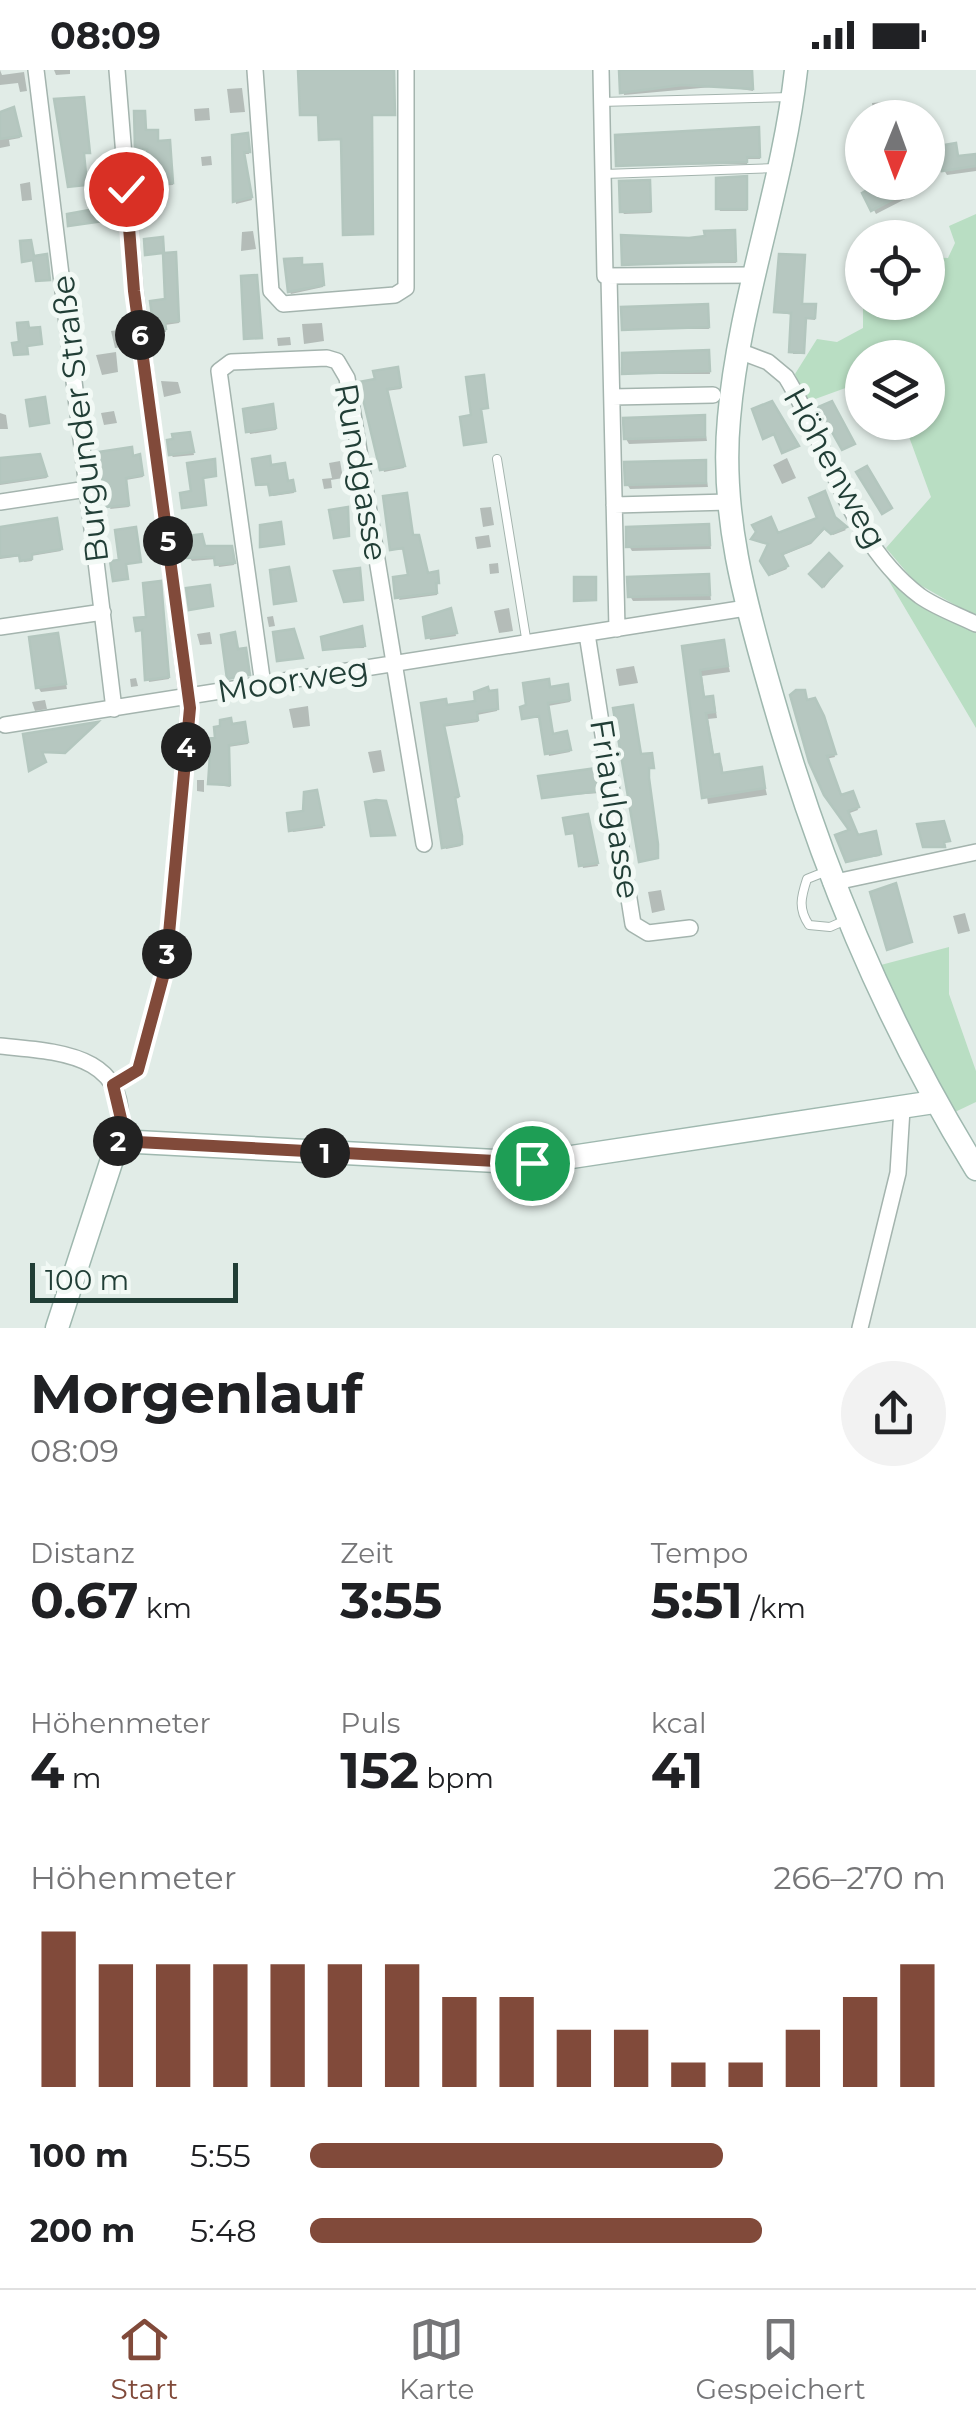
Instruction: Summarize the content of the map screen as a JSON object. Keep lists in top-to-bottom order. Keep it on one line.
{"streets":{"street":["Burgunder Straße","Höhenweg","Rundgasse","Moorweg","Friaulgasse"]},"crossings":[["Burgunder Straße","Moorweg"],["Rundgasse","Moorweg"],["Moorweg","Friaulgasse"]],"scale_bar":"100 m","north":"bottom","page":{"status":"08:09","pins":["6","5","4","3","2","1"],"scale":"100 m","heading":["Morgenlauf","08:09"],"stats":[["Distanz","0.67 km"],["Zeit","3:55"],["Tempo","5:51 /km"],["Höhenmeter","4 m"],["Puls","152 bpm"],["kcal","41"]],"chart":["Höhenmeter","266–270 m"],"list":[{"name":"100 m","note":"5:55"},{"name":"200 m","note":"5:48"}],"tabs":["Start","Karte","Gespeichert"]}}
